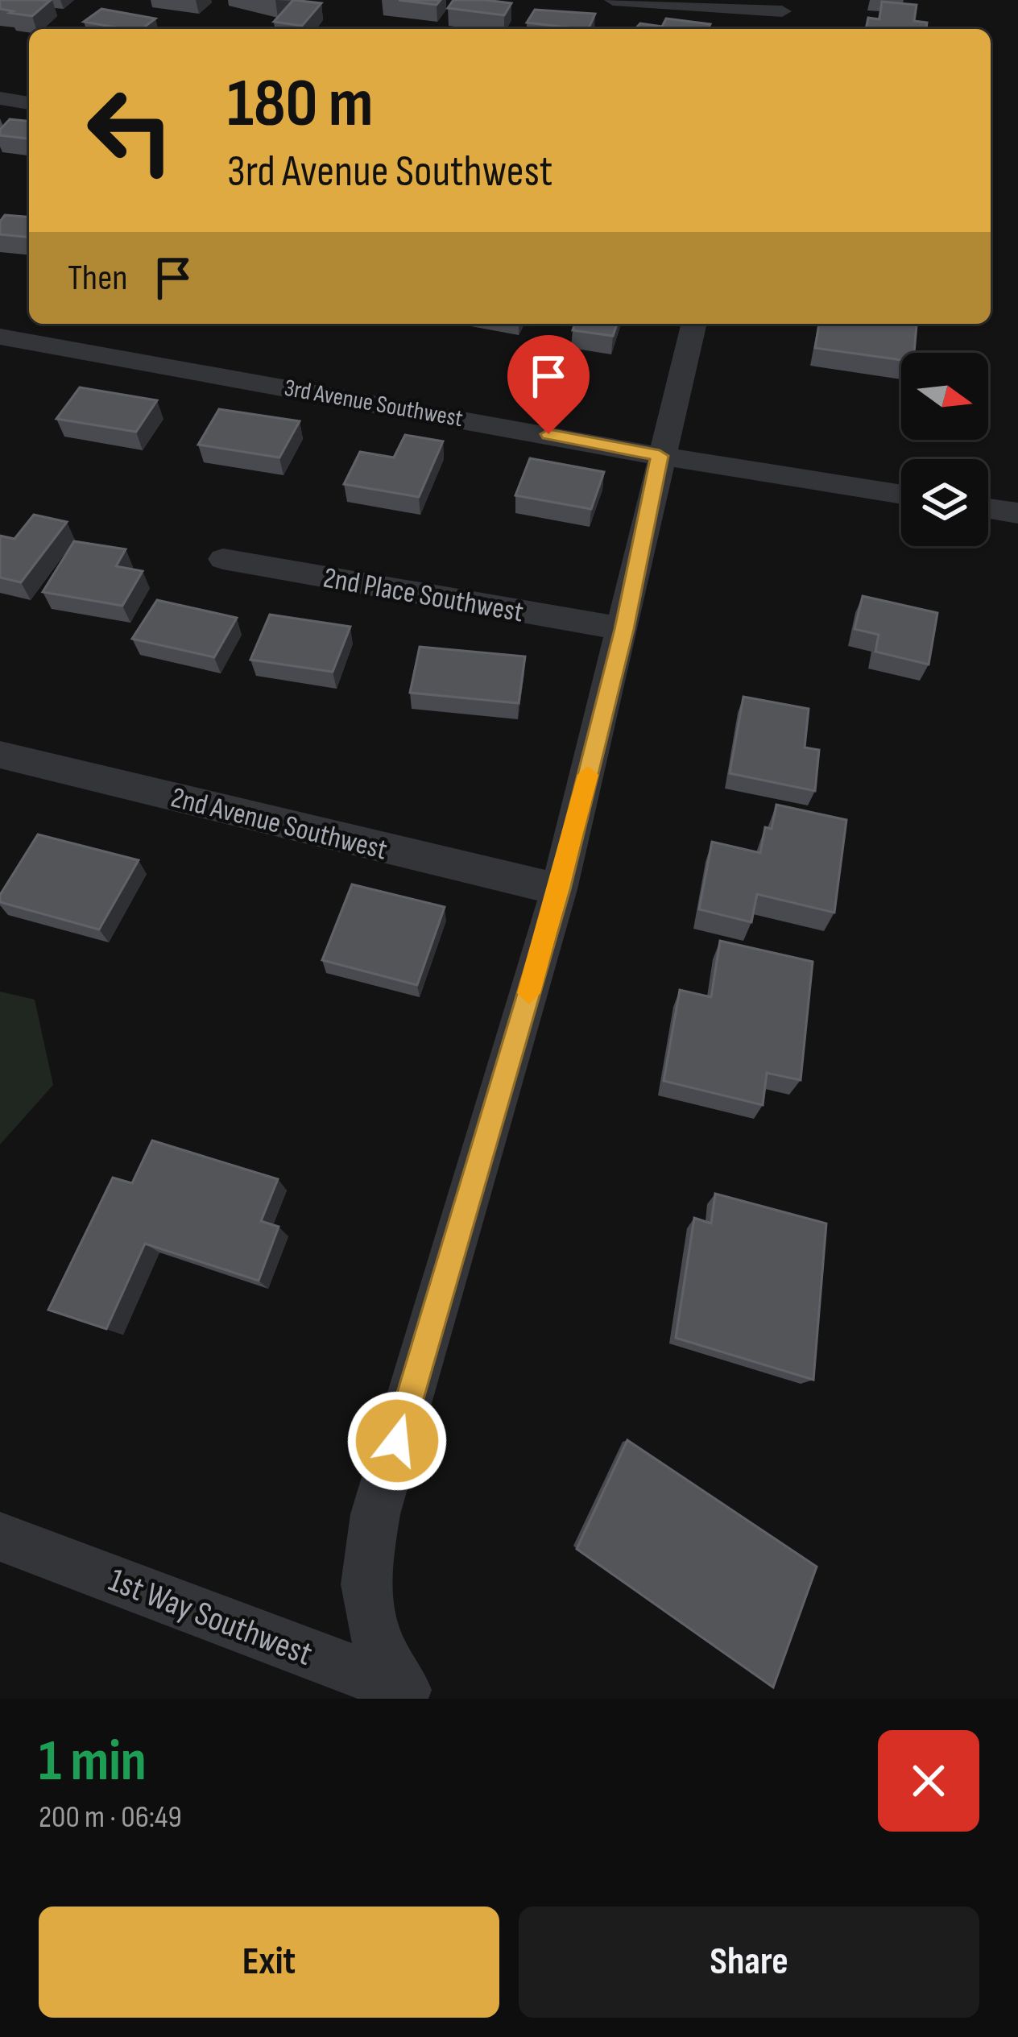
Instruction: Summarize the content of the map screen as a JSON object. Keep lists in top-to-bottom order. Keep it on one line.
{"streets":{"street":["3rd Avenue Southwest","2nd Place Southwest","2nd Avenue Southwest","1st Way Southwest"]},"north":"right","page":{"turn":["180 m","3rd Avenue Southwest"],"then":"Then","heading":["1 min","200 m · 06:49"],"buttons":["Exit","Share"]}}
